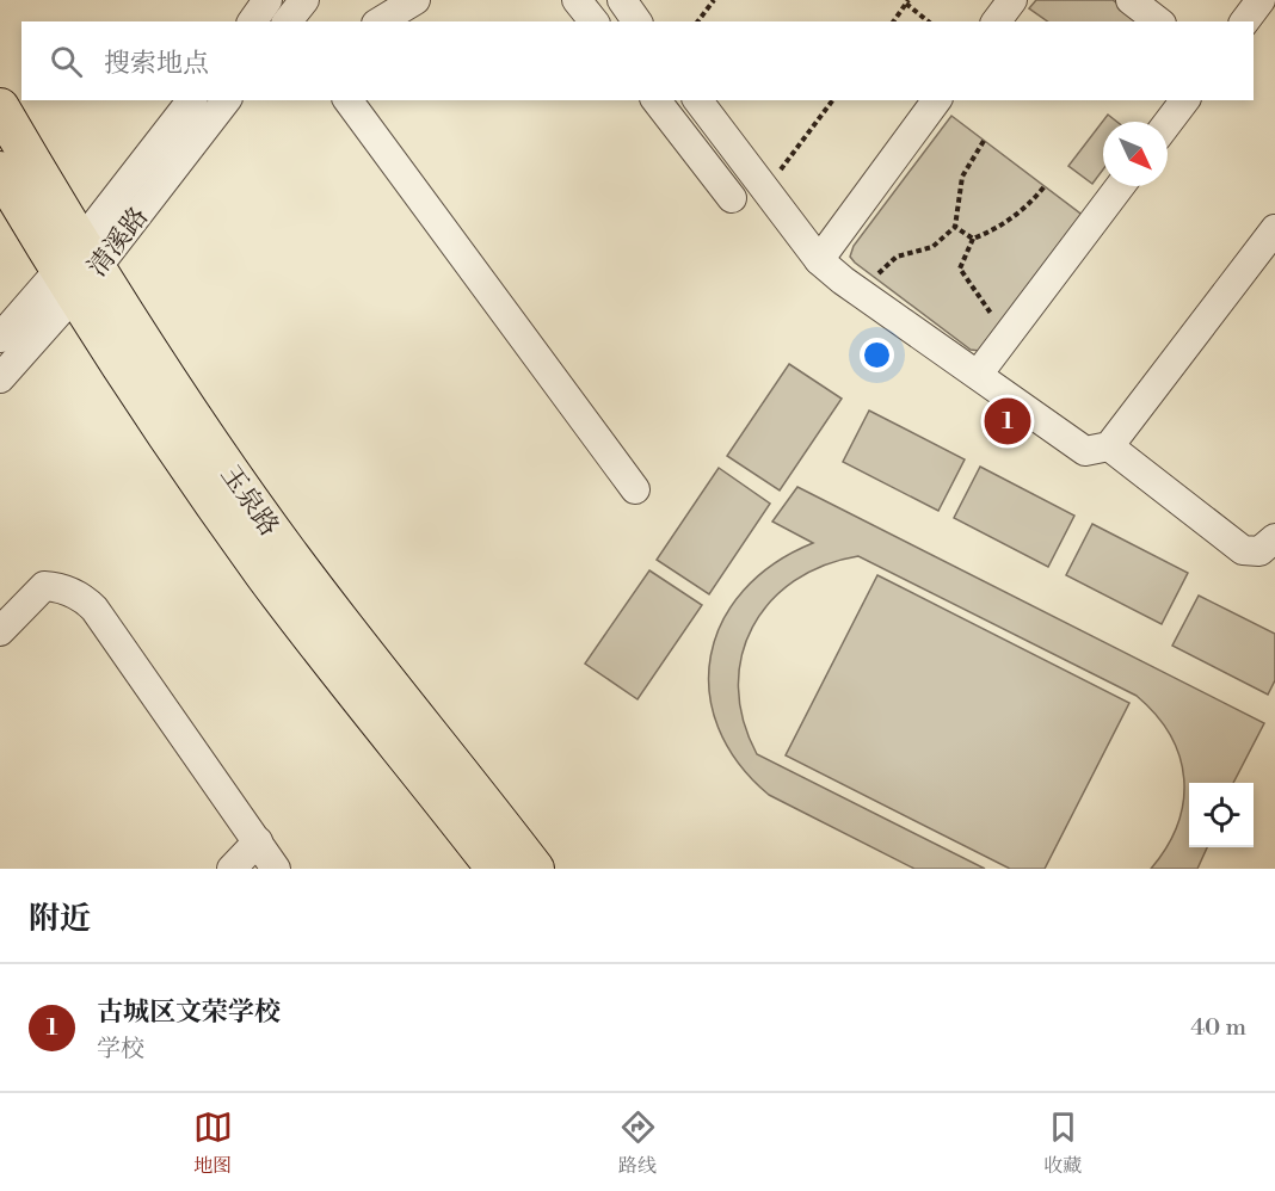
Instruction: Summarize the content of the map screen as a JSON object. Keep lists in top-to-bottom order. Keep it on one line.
{"streets":{"main road":["玉泉路"],"street":["清溪路"]},"crossings":[["清溪路","玉泉路"]],"north":"bottom right","page":{"search":"搜索地点","pins":"1","heading":"附近","list":[{"mark":"1","name":"古城区文荣学校","note":"学校","value":"40 m"}],"nav":["地图","路线","收藏"]}}
